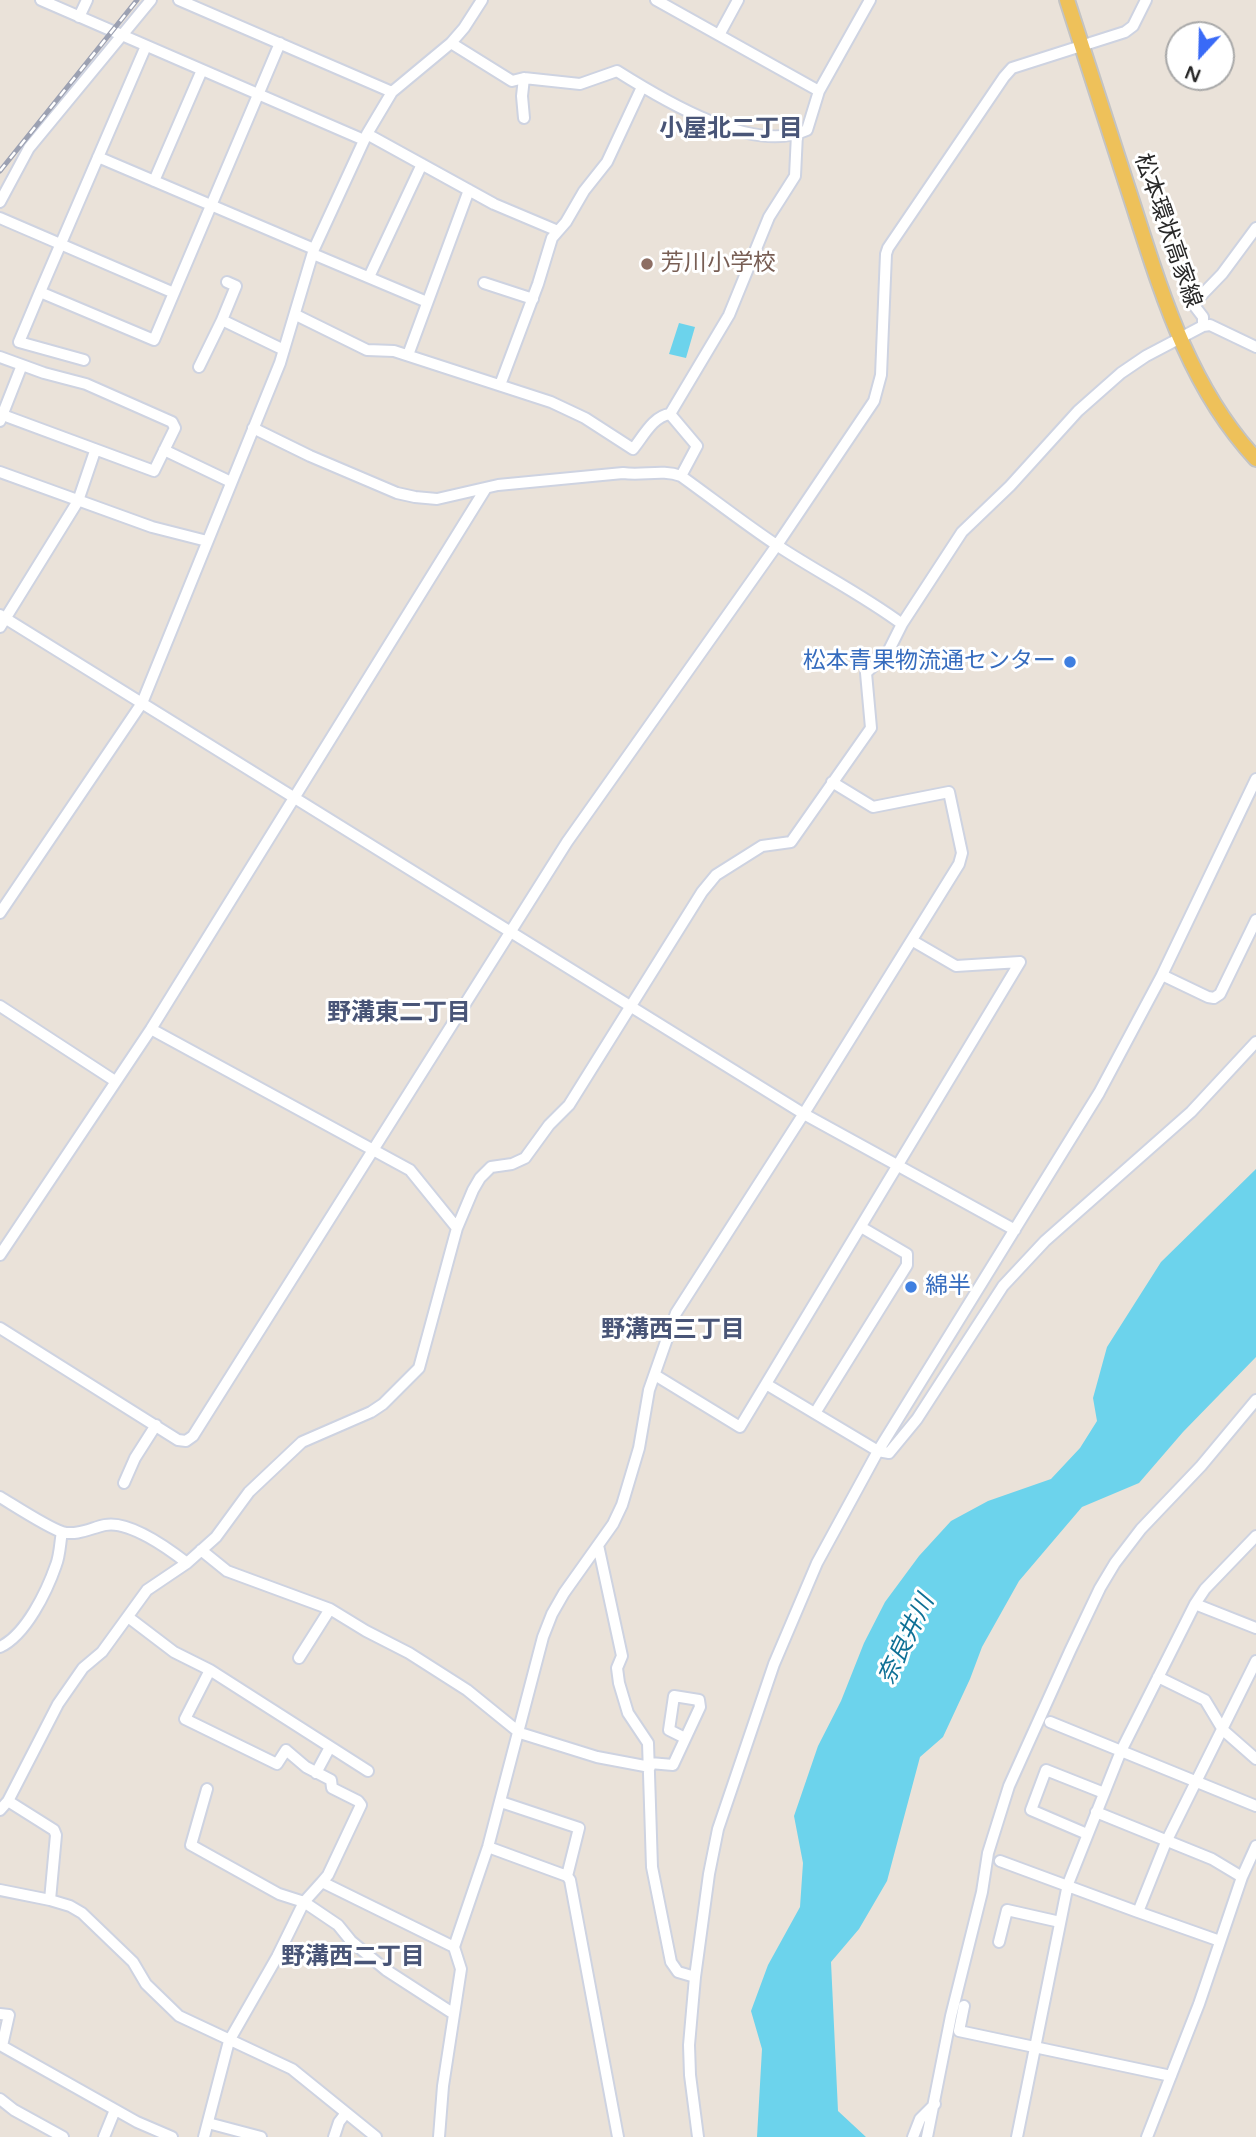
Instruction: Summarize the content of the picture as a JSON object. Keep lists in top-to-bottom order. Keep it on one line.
{"streets":{"main road":["松本環状高家線"]},"districts":["小屋北二丁目","野溝東二丁目","野溝西三丁目","野溝西二丁目"],"water":["奈良井川"],"places":["芳川小学校","松本青果物流通センター","綿半"],"north":"bottom"}
